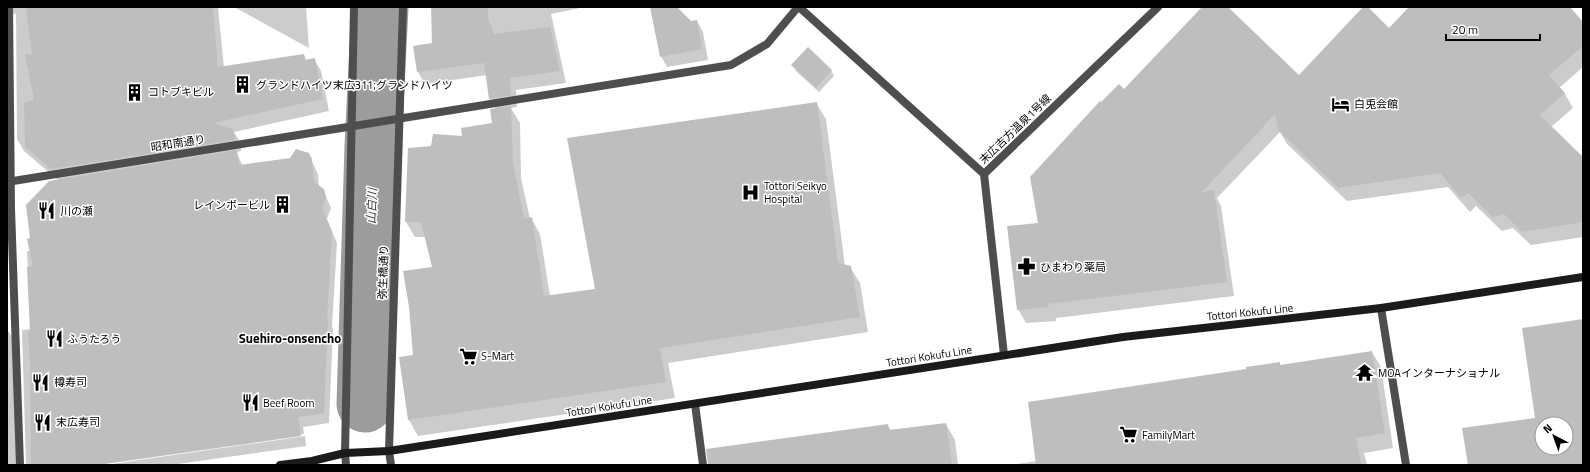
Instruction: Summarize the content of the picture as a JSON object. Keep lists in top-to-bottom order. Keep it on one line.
{"streets":{"main road":["Tottori Kokufu Line"],"street":["末広吉方温泉1号線","昭和南通り","弥生橋通り"]},"crossings":[["末広吉方温泉1号線","Tottori Kokufu Line"],["昭和南通り","弥生橋通り"],["弥生橋通り","Tottori Kokufu Line"]],"districts":["Suehiro-onsencho"],"water":["山白川"],"places":{"building":["グランドハイツ末広311;グランドハイツ","コトブキビル","レインボービル"],"hotel":["白兎会館"],"hospital":["Tottori Seikyo Hospital"],"restaurant":["川の瀬","ふうたろう","樽寿司","Beef Room","末広寿司"],"pharmacy":["ひまわり薬局"],"supermarket":["S-Mart","FamilyMart"],"temple":["MOAインターナショナル"]},"scale_bar":"20 m","north":"top left"}
